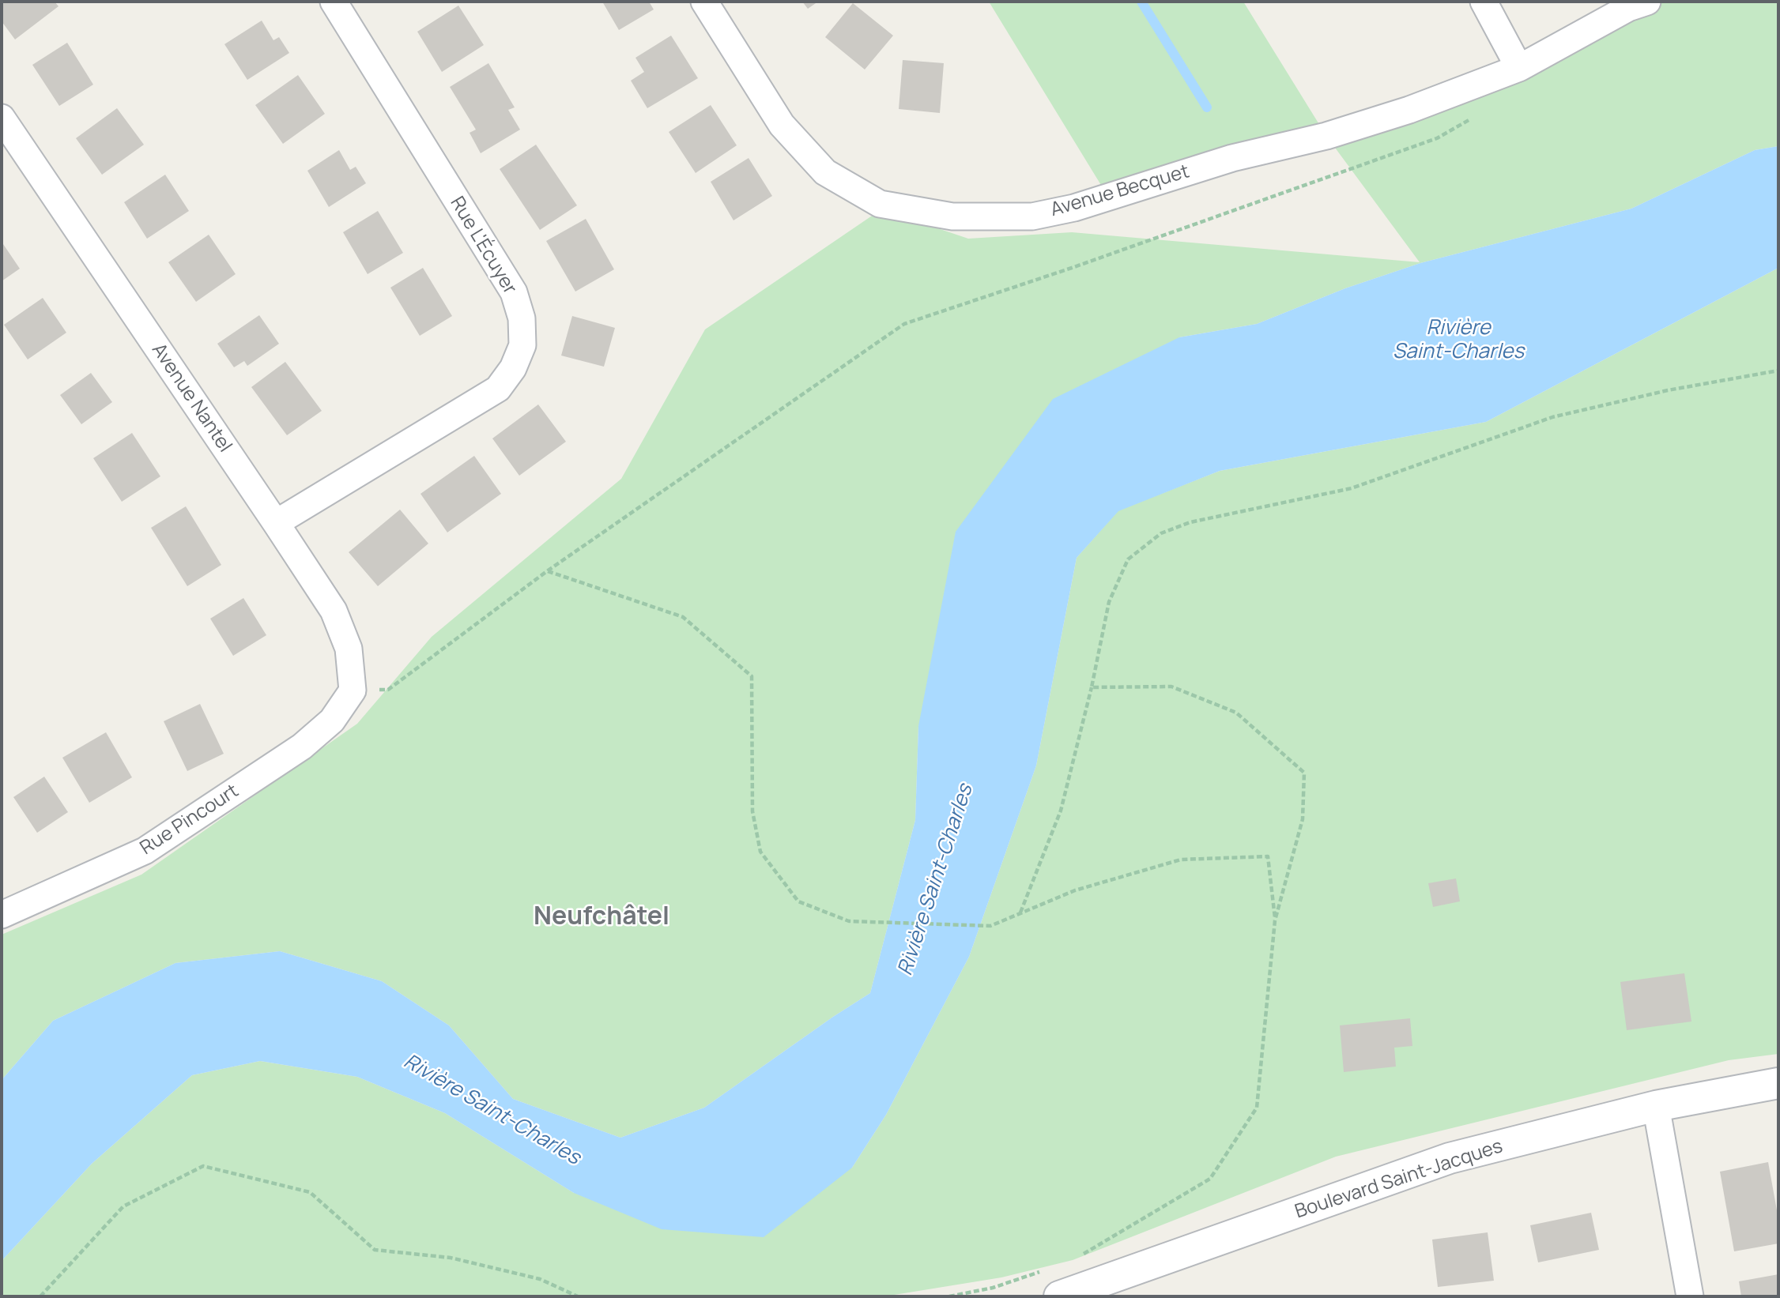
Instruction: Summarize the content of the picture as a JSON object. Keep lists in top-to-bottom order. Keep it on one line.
{"streets":{"street":["Avenue Becquet","Rue L'Écuyer","Avenue Nantel","Rue Pincourt","Boulevard Saint-Jacques"]},"crossings":[["Rue L'Écuyer","Avenue Nantel"],["Avenue Nantel","Rue Pincourt"]],"districts":["Neufchâtel"],"water":["Rivière Saint-Charles"]}
